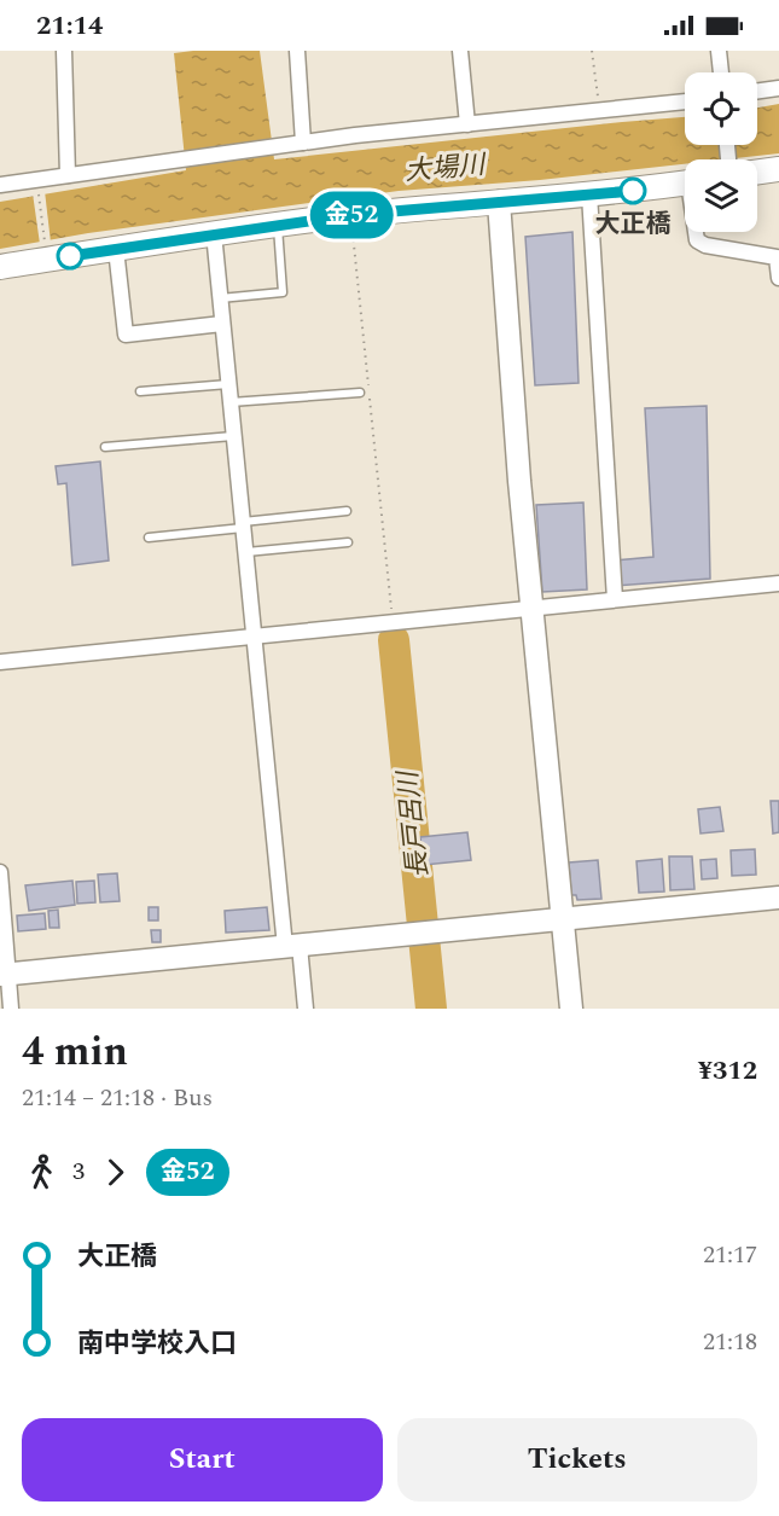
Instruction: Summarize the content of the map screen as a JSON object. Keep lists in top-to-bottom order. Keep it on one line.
{"water":["大場川","長戸呂川"],"places":["大正橋"],"lines":["bus line 金52"],"page":{"status":"21:14","on_map":"金52","heading":["4 min","21:14 – 21:18 · Bus","¥312"],"legs":["3","金52"],"list":[{"name":"大正橋","value":"21:17"},{"name":"南中学校入口","value":"21:18"}],"buttons":["Start","Tickets"]}}
